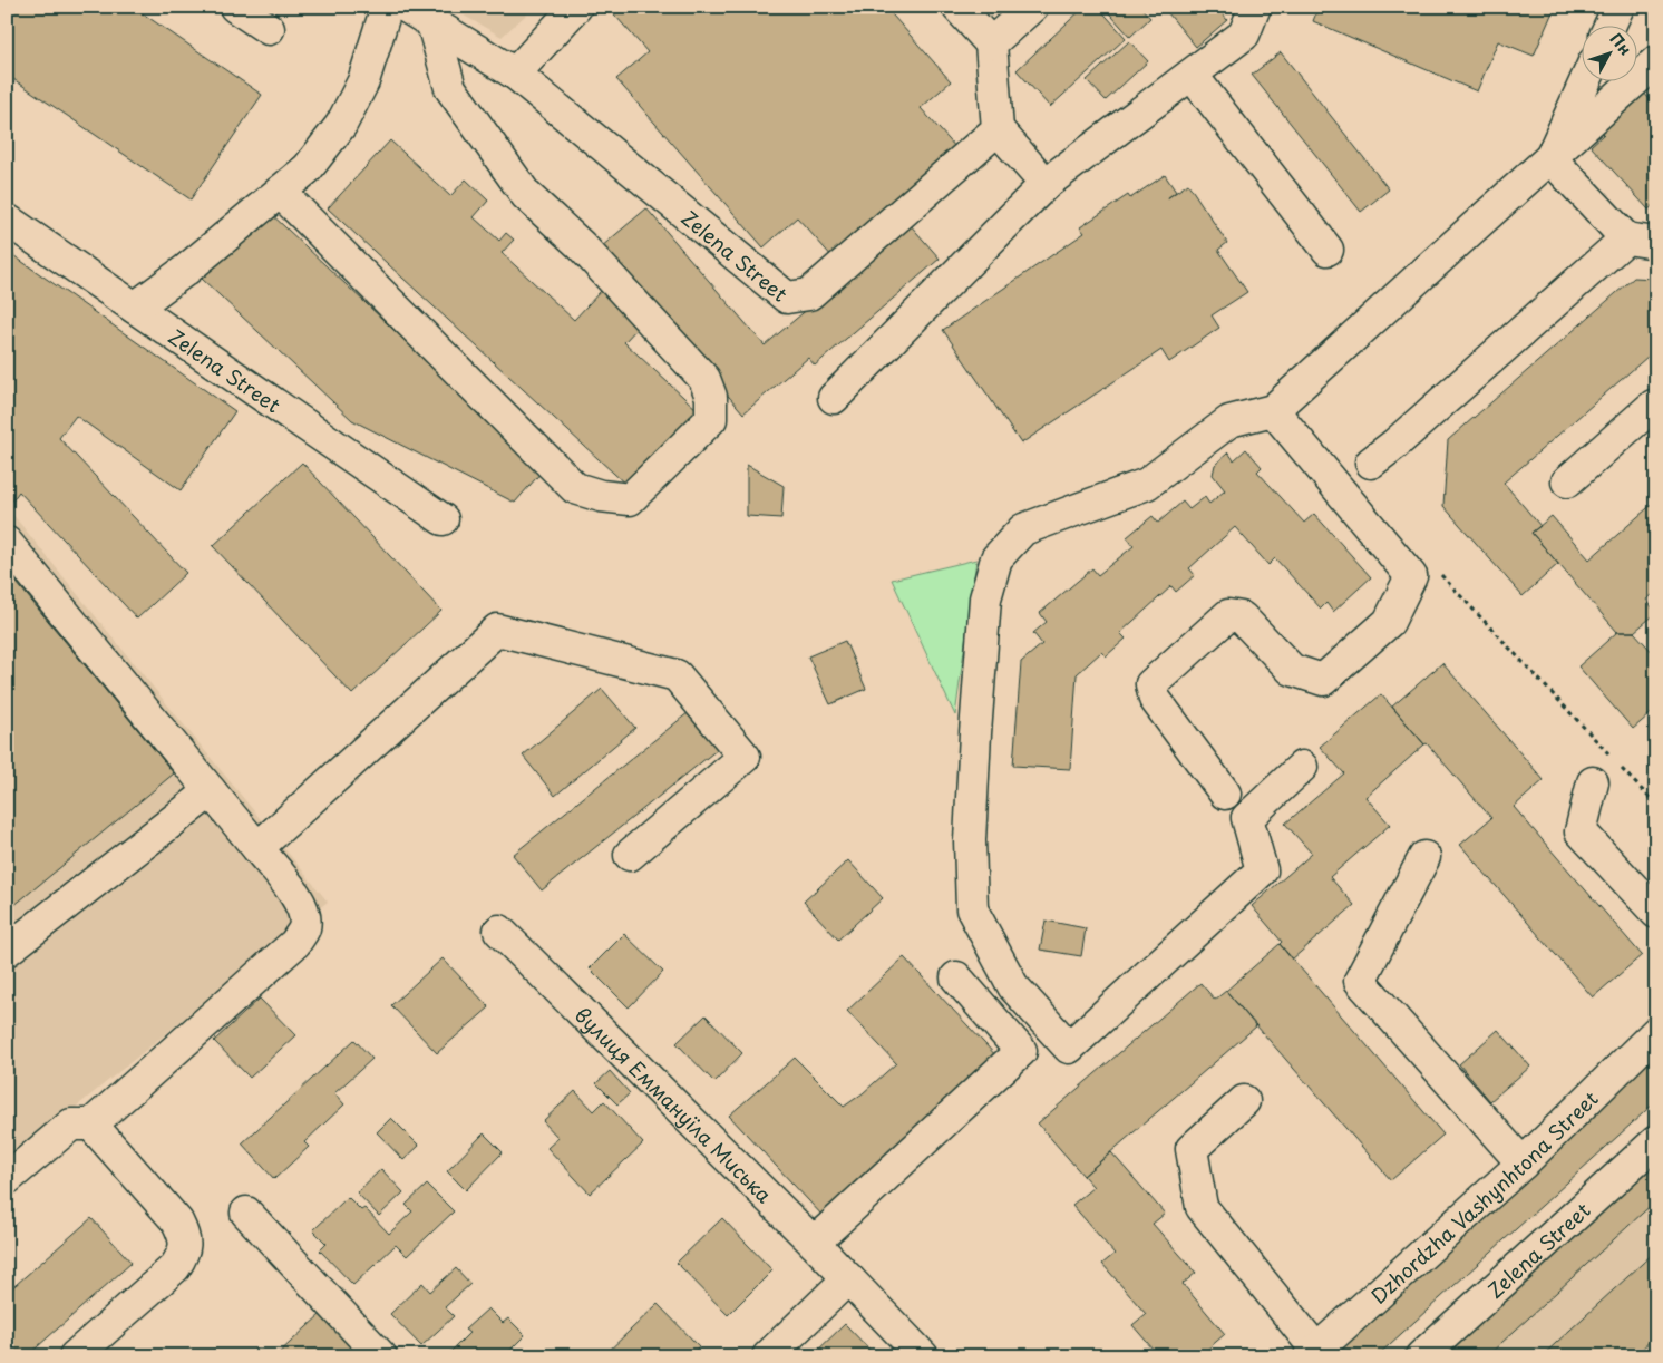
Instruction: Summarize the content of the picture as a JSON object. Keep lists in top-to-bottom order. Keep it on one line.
{"streets":{"street":["Zelena Street","вулиця Еммануїла Миська","Dzhordzha Vashynhtona Street"]},"north":"top right"}
